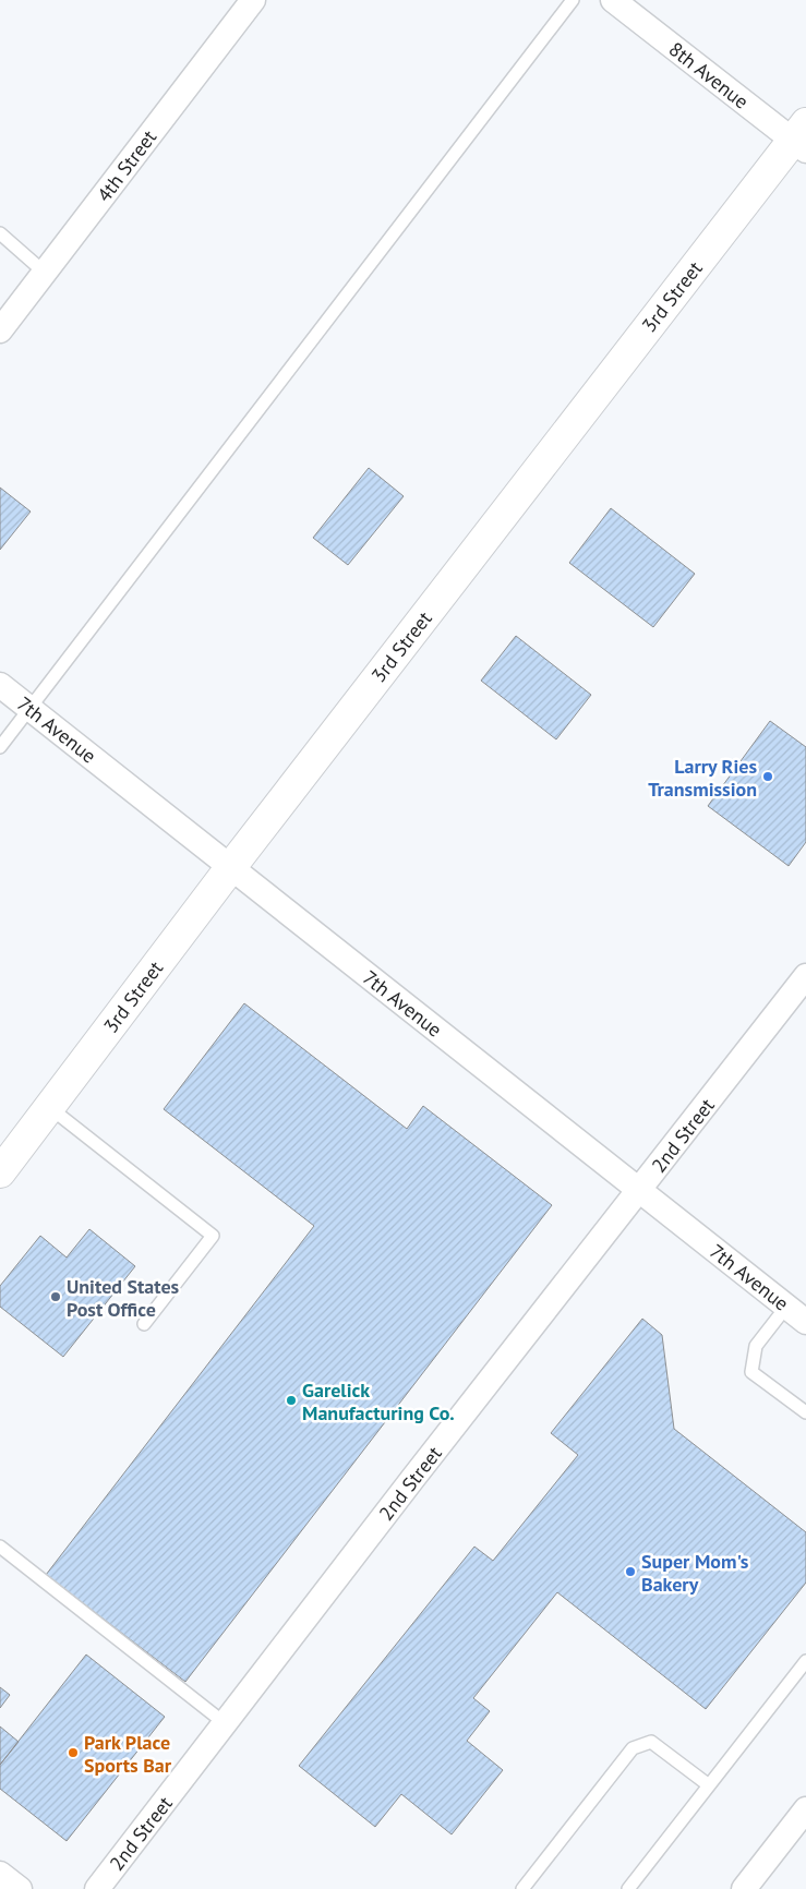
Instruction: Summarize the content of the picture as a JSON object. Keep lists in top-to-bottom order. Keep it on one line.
{"streets":{"street":["8th Avenue","4th Street","3rd Street","7th Avenue","2nd Street"]},"crossings":[["8th Avenue","3rd Street"],["3rd Street","7th Avenue"],["7th Avenue","2nd Street"]],"places":["Larry Ries Transmission","United States Post Office","Garelick Manufacturing Co.","Super Mom's Bakery","Park Place Sports Bar"]}
